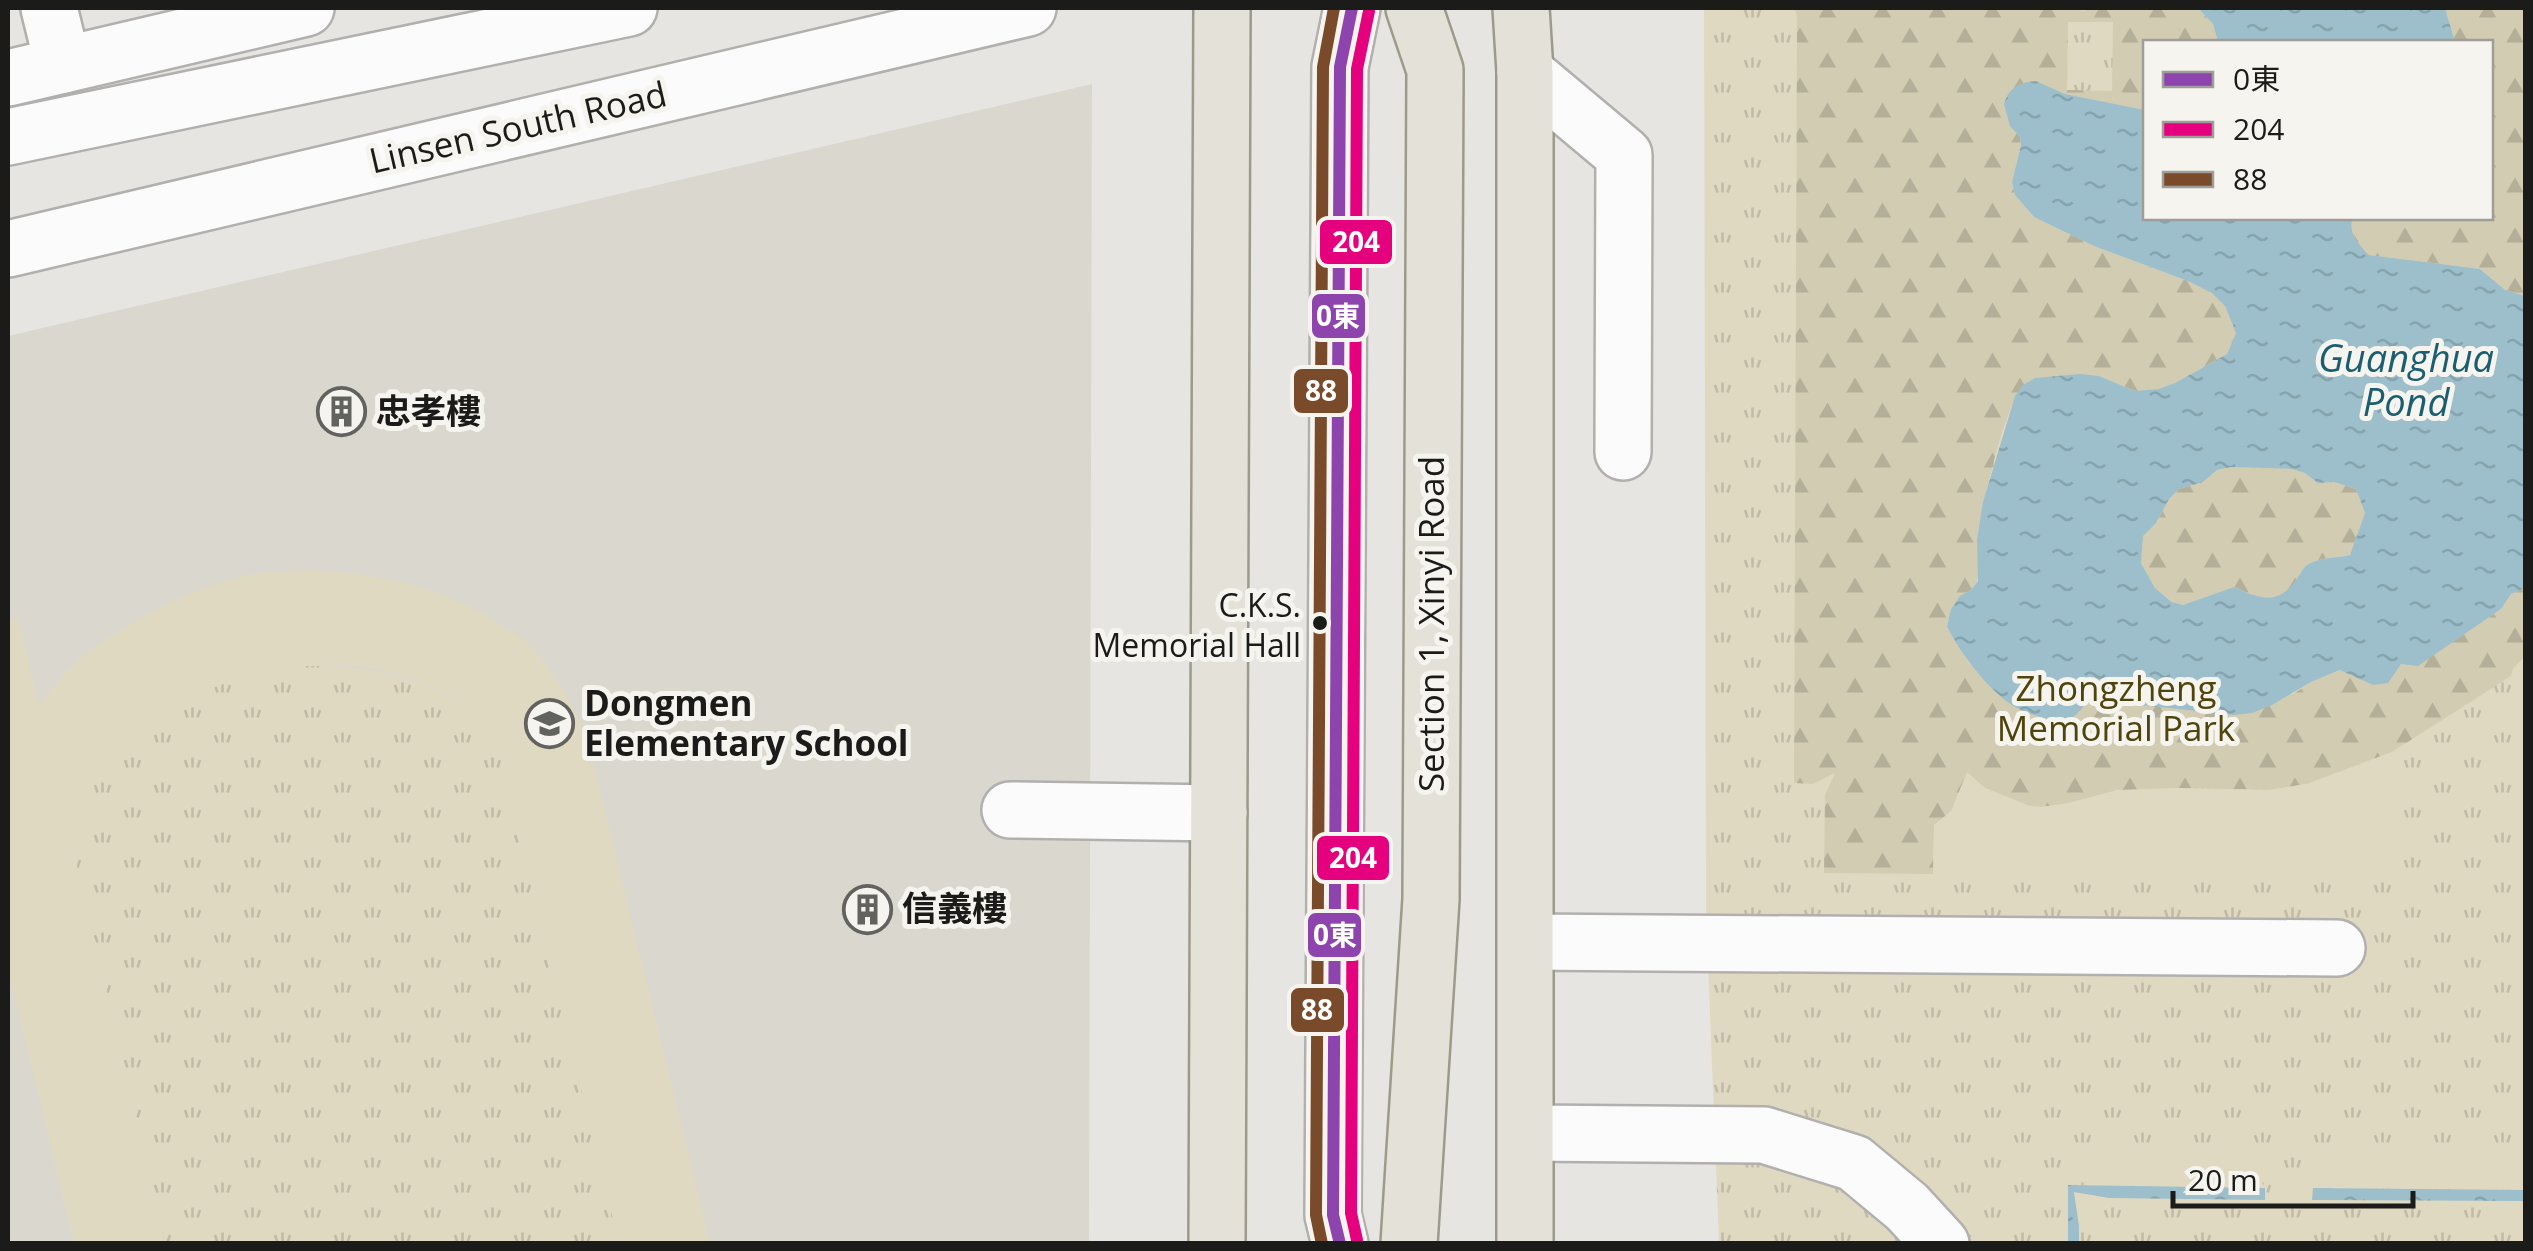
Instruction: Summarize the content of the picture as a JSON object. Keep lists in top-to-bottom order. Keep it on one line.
{"streets":{"main road":["Section 1, Xinyi Road"],"street":["Linsen South Road"]},"water":["Guanghua Pond"],"parks":["Zhongzheng Memorial Park"],"places":{"building":["忠孝樓","信義樓"],"other":["C.K.S. Memorial Hall"],"school or university":["Dongmen Elementary School"]},"lines":["transit line 0東","transit line 88","transit line 204"],"legend":["0東","204","88"],"scale_bar":"20 m"}
